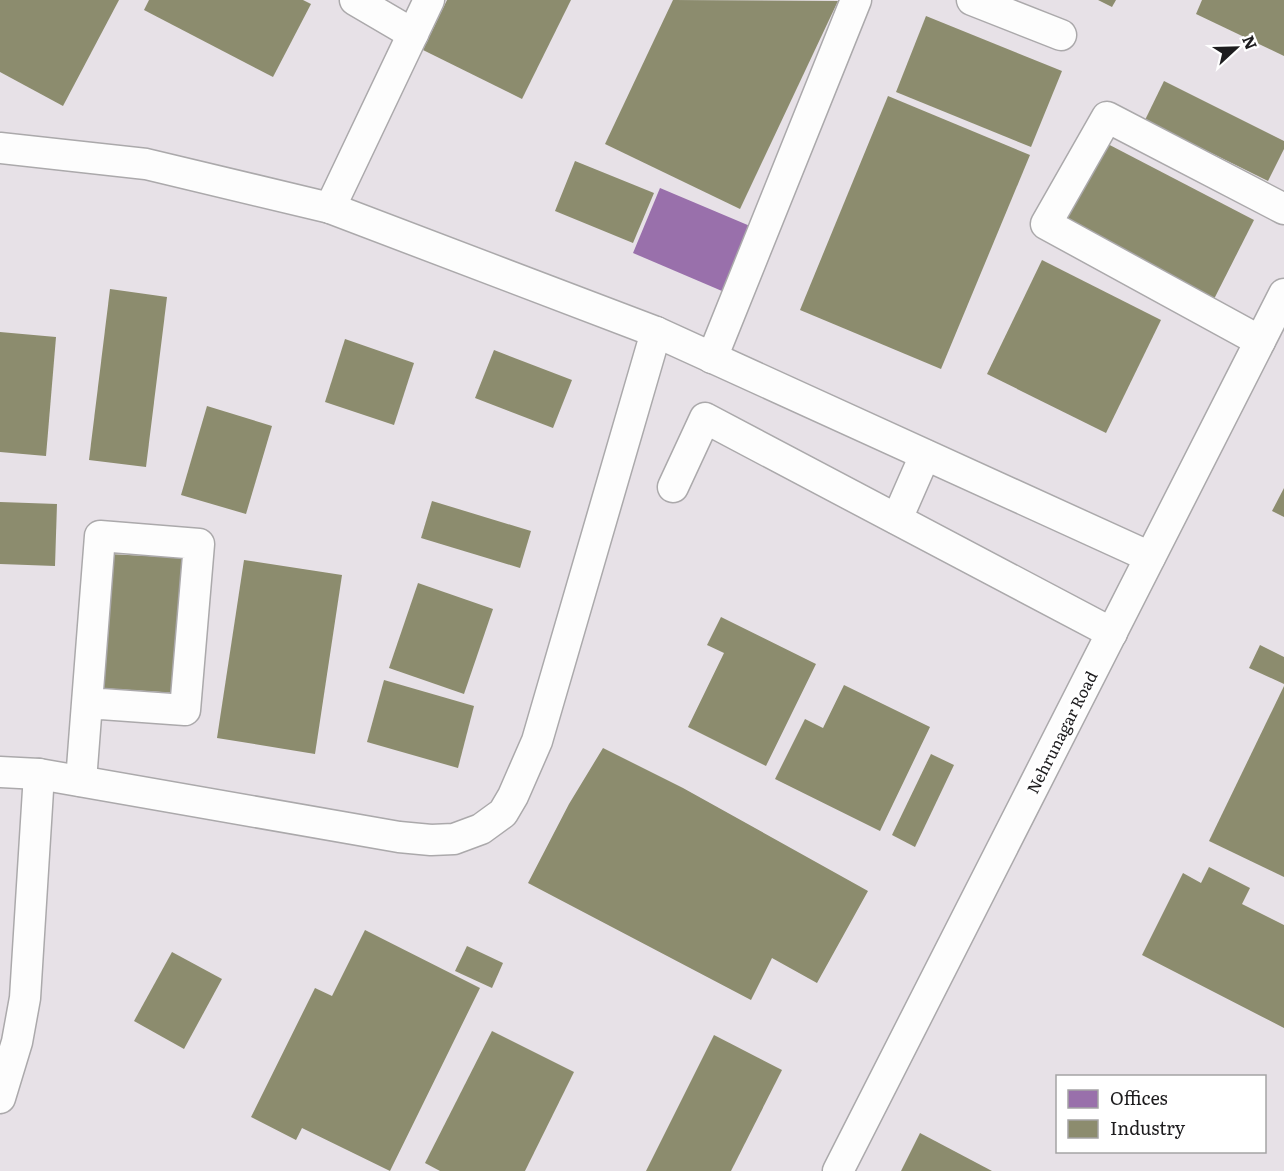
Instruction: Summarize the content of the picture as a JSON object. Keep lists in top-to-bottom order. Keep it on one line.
{"streets":{"street":["Nehrunagar Road"]},"legend":["Offices","Industry"],"north":"right"}
